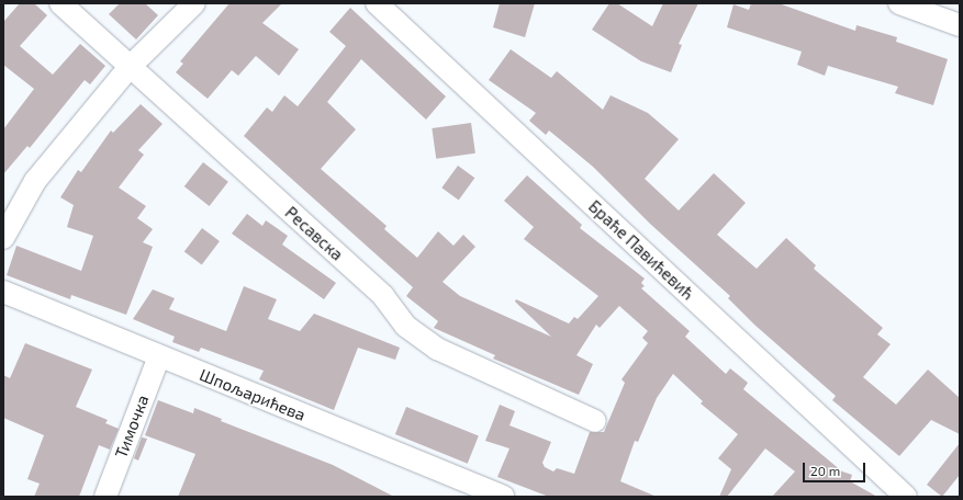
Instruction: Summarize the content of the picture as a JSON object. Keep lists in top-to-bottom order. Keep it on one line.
{"streets":{"street":["Ресавска","Браће Павићевић","Шпољарићева","Тимочка"]},"crossings":[["Шпољарићева","Тимочка"]],"scale_bar":"20 m"}
